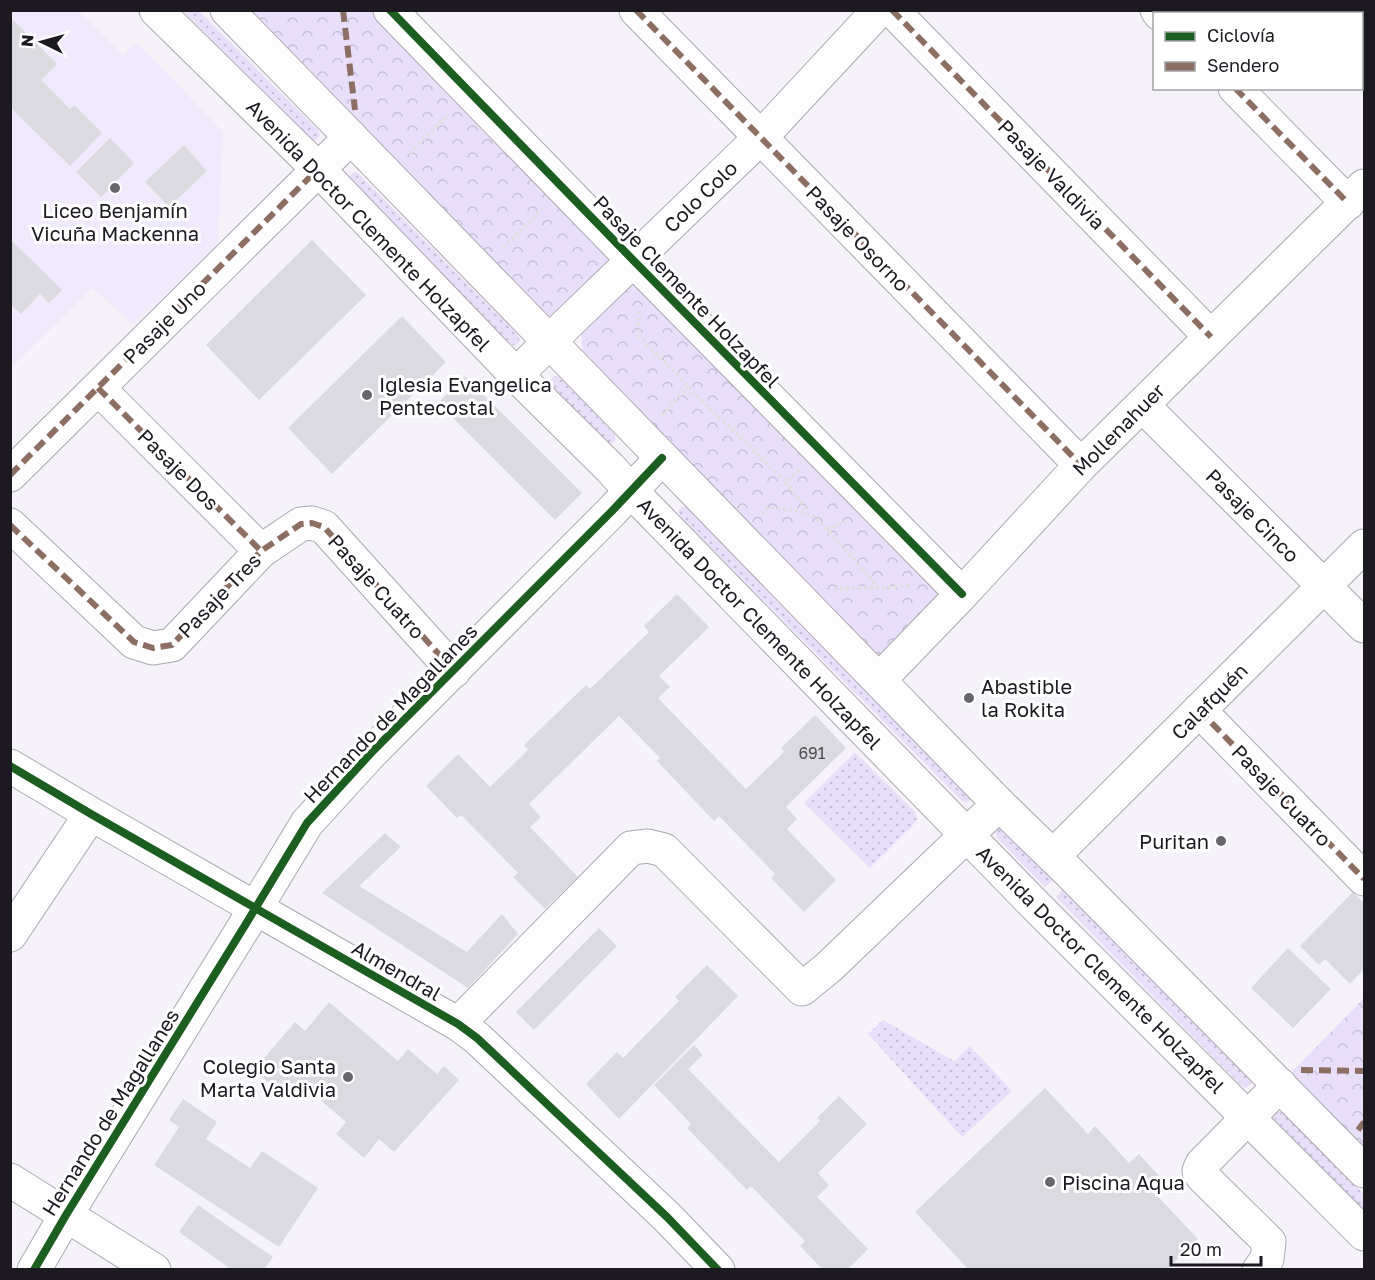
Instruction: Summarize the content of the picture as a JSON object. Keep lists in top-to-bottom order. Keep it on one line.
{"streets":{"street":["Pasaje Valdivia","Colo Colo","Avenida Doctor Clemente Holzapfel","Pasaje Osorno","Pasaje Clemente Holzapfel","Pasaje Uno","Mollenahuer","Pasaje Dos","Pasaje Cinco","Pasaje Cuatro","Pasaje Tres","Calafquén","Hernando de Magallanes","Almendral"]},"crossings":[["Pasaje Valdivia","Mollenahuer"],["Colo Colo","Avenida Doctor Clemente Holzapfel"],["Colo Colo","Pasaje Osorno"],["Colo Colo","Pasaje Clemente Holzapfel"],["Avenida Doctor Clemente Holzapfel","Pasaje Uno"],["Avenida Doctor Clemente Holzapfel","Hernando de Magallanes"],["Pasaje Osorno","Mollenahuer"],["Pasaje Clemente Holzapfel","Mollenahuer"],["Pasaje Uno","Pasaje Dos"],["Mollenahuer","Pasaje Cinco"],["Pasaje Dos","Pasaje Tres"],["Pasaje Cinco","Calafquén"],["Pasaje Cuatro","Pasaje Tres"],["Pasaje Cuatro","Calafquén"],["Pasaje Cuatro","Hernando de Magallanes"],["Hernando de Magallanes","Almendral"]],"places":["Liceo Benjamín Vicuña Mackenna","Iglesia Evangelica Pentecostal","Abastible la Rokita","Puritan","Colegio Santa Marta Valdivia","Piscina Aqua"],"house_numbers":["691"],"legend":["Ciclovía","Sendero"],"scale_bar":"20 m","north":"left"}
